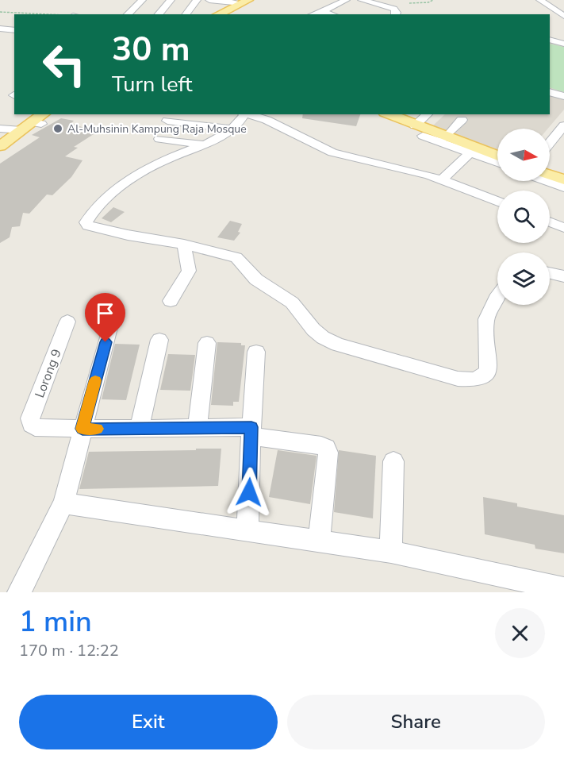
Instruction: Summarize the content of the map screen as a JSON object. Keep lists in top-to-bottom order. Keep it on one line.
{"streets":{"street":["Lorong 9"]},"places":["Al-Muhsinin Kampung Raja Mosque"],"north":"right","page":{"turn":["30 m","Turn left"],"heading":["1 min","170 m · 12:22"],"buttons":["Exit","Share"]}}
